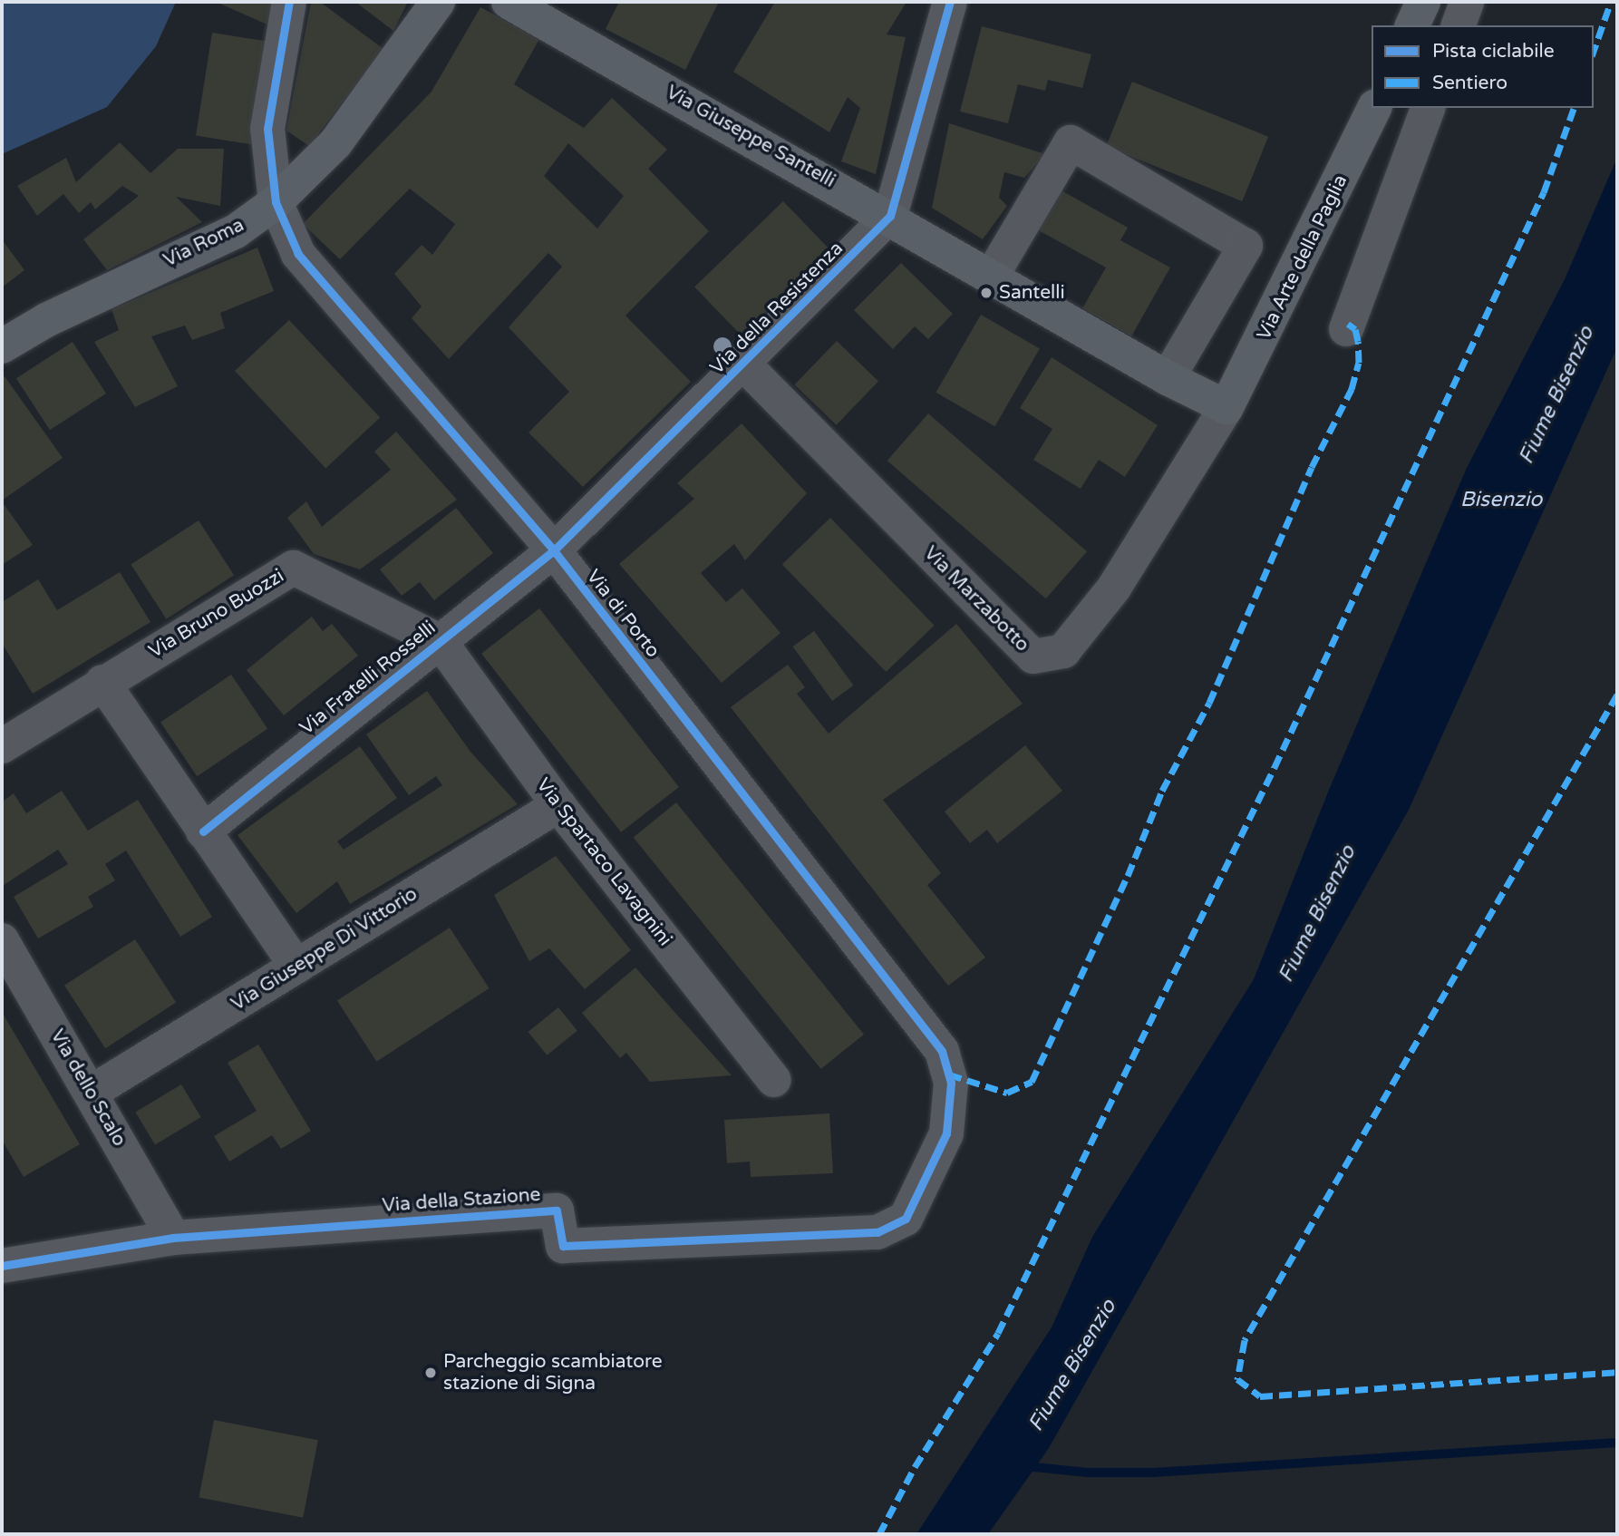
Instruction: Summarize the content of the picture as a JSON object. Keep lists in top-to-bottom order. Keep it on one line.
{"streets":{"main road":["Via Giuseppe Santelli","Via Roma","Via Arte della Paglia"],"street":["Via della Resistenza","Via Marzabotto","Via Bruno Buozzi","Via di Porto","Via Fratelli Rosselli","Via Spartaco Lavagnini","Via Giuseppe Di Vittorio","Via dello Scalo","Via della Stazione"]},"crossings":[["Via Giuseppe Santelli","Via Arte della Paglia"],["Via Giuseppe Santelli","Via della Resistenza"],["Via Giuseppe Santelli","Via Marzabotto"],["Via Roma","Via di Porto"],["Via Arte della Paglia","Via Marzabotto"],["Via della Resistenza","Via Marzabotto"],["Via della Resistenza","Via di Porto"],["Via della Resistenza","Via Fratelli Rosselli"],["Via Bruno Buozzi","Via Fratelli Rosselli"],["Via Bruno Buozzi","Via Spartaco Lavagnini"],["Via di Porto","Via Fratelli Rosselli"],["Via di Porto","Via della Stazione"],["Via Fratelli Rosselli","Via Spartaco Lavagnini"],["Via Spartaco Lavagnini","Via Giuseppe Di Vittorio"],["Via Giuseppe Di Vittorio","Via dello Scalo"],["Via dello Scalo","Via della Stazione"]],"water":["Fiume Bisenzio","Bisenzio"],"places":["Santelli","Parcheggio scambiatore stazione di Signa"],"legend":["Pista ciclabile","Sentiero"]}
